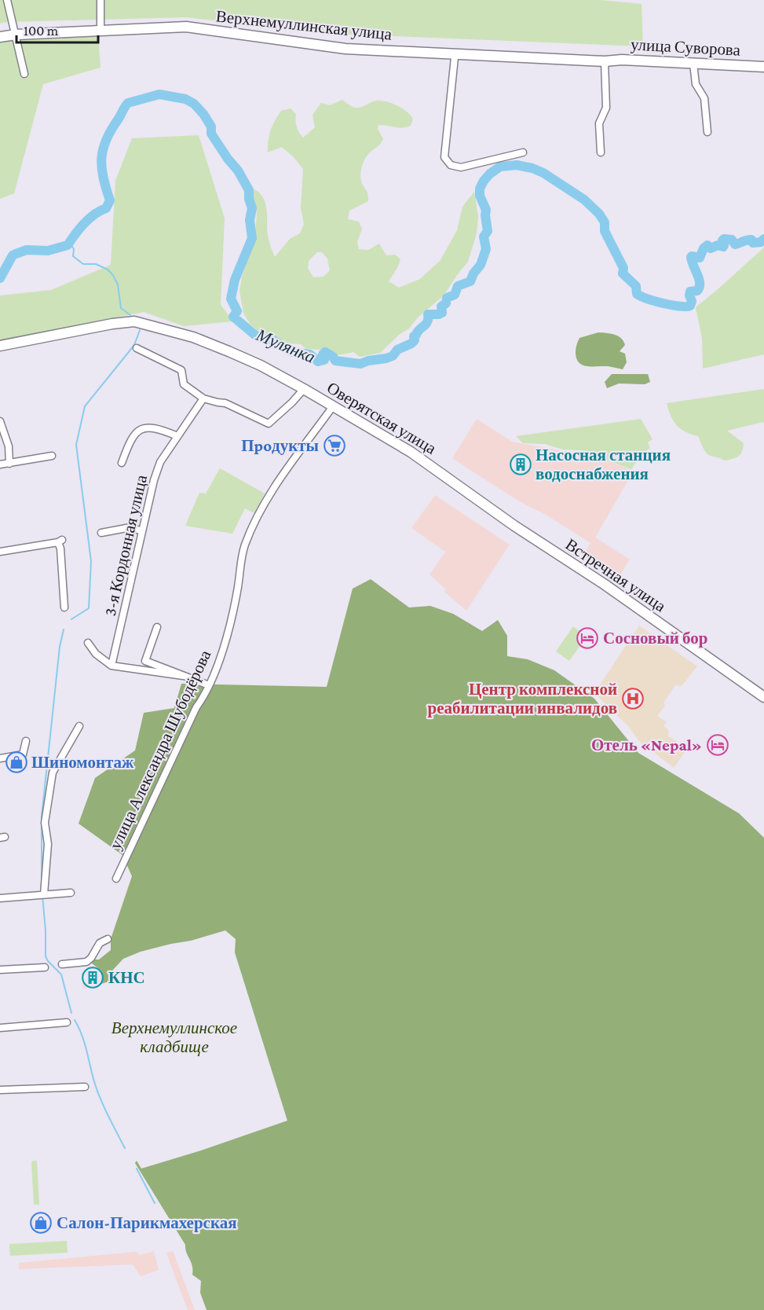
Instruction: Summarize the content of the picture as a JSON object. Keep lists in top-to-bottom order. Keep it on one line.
{"streets":{"main road":["Верхнемуллинская улица","улица Суворова","Оверятская улица","Встречная улица"],"street":["3-я Кордонная улица","улица Александра Шубодёрова"]},"crossings":[["Верхнемуллинская улица","улица Суворова"],["Оверятская улица","Встречная улица"],["Оверятская улица","улица Александра Шубодёрова"]],"water":["Мулянка"],"parks":["Верхнемуллинское кладбище"],"places":{"supermarket":["Пpoдукты"],"building":["Насосная станция водоснабжения","КНС"],"hotel":["Сосновый бор","Отель «Nepal»"],"hospital":["Центр комплексной реабилитации инвалидов"],"shop":["Шиномонтаж","Салон-Парикмахерская"]},"scale_bar":"100 m"}
